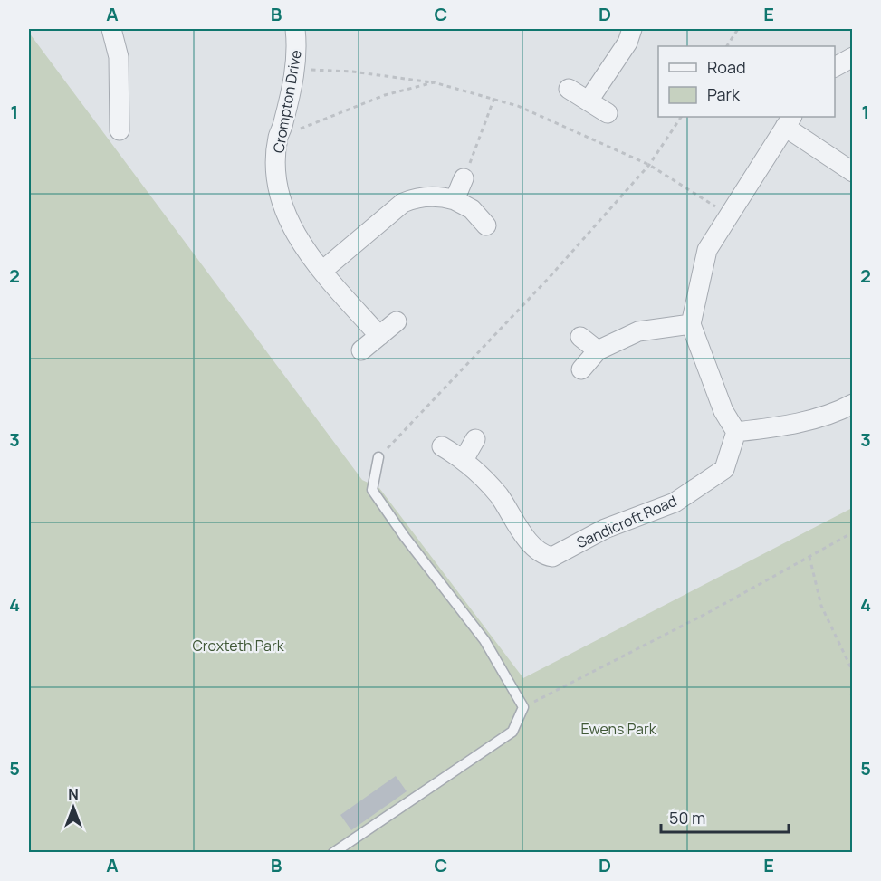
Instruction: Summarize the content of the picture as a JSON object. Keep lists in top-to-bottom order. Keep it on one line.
{"streets":{"street":["Crompton Drive","Sandicroft Road"]},"parks":["Croxteth Park","Ewens Park"],"legend":["Road","Park"],"scale_bar":"50 m","north":"top","grid":{"columns":["A","B","C","D","E"],"rows":["1","2","3","4","5"]}}
